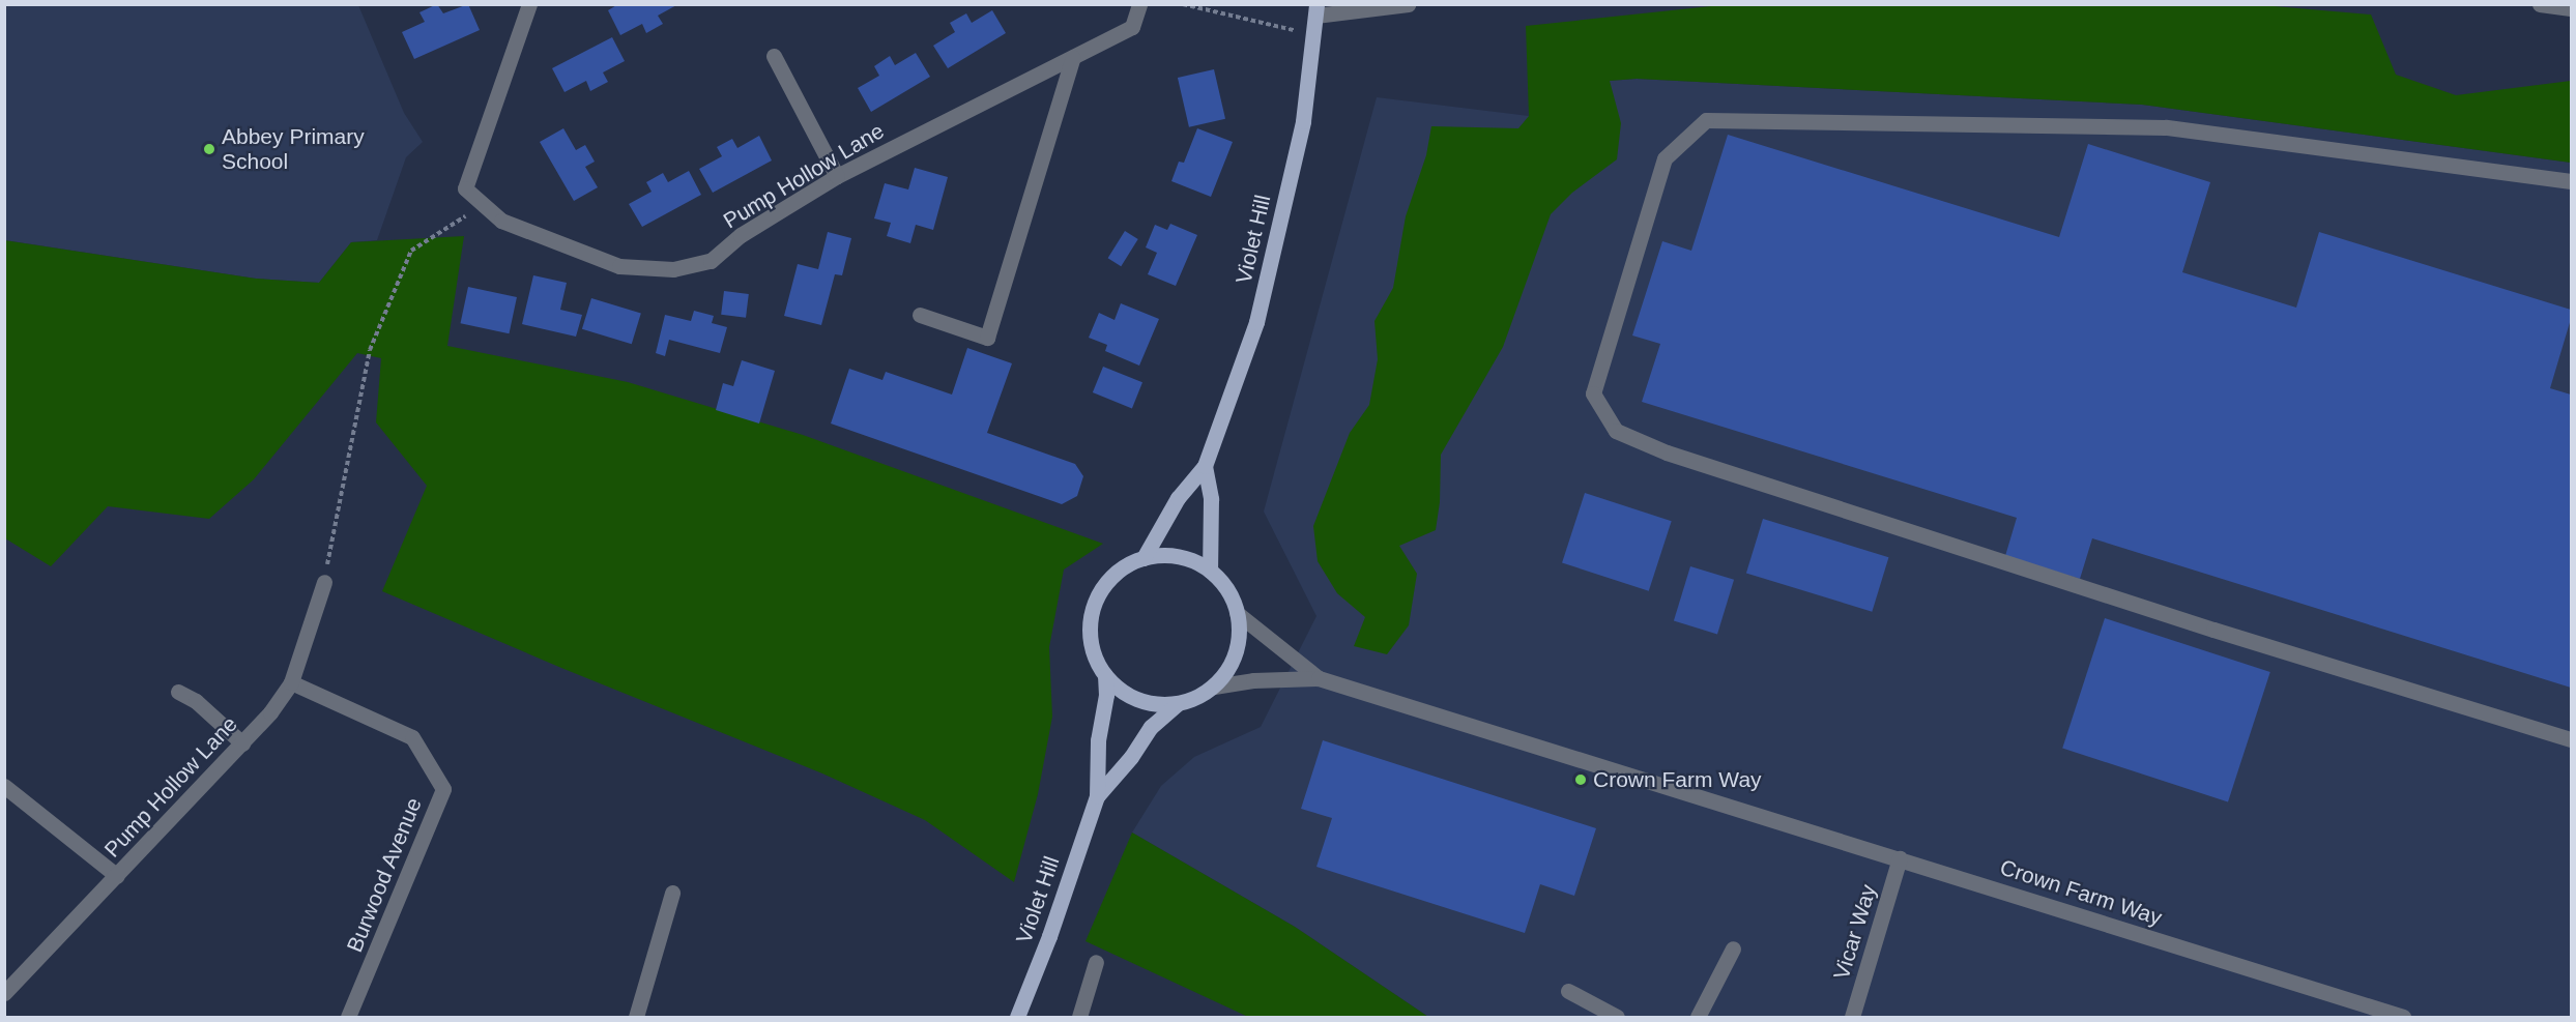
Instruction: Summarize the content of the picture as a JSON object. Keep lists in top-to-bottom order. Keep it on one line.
{"streets":{"main road":["Violet Hill"],"street":["Pump Hollow Lane","Burwood Avenue","Crown Farm Way","Vicar Way"]},"crossings":[["Pump Hollow Lane","Burwood Avenue"],["Violet Hill","Crown Farm Way"],["Crown Farm Way","Vicar Way"]],"places":["Abbey Primary School","Crown Farm Way"]}
